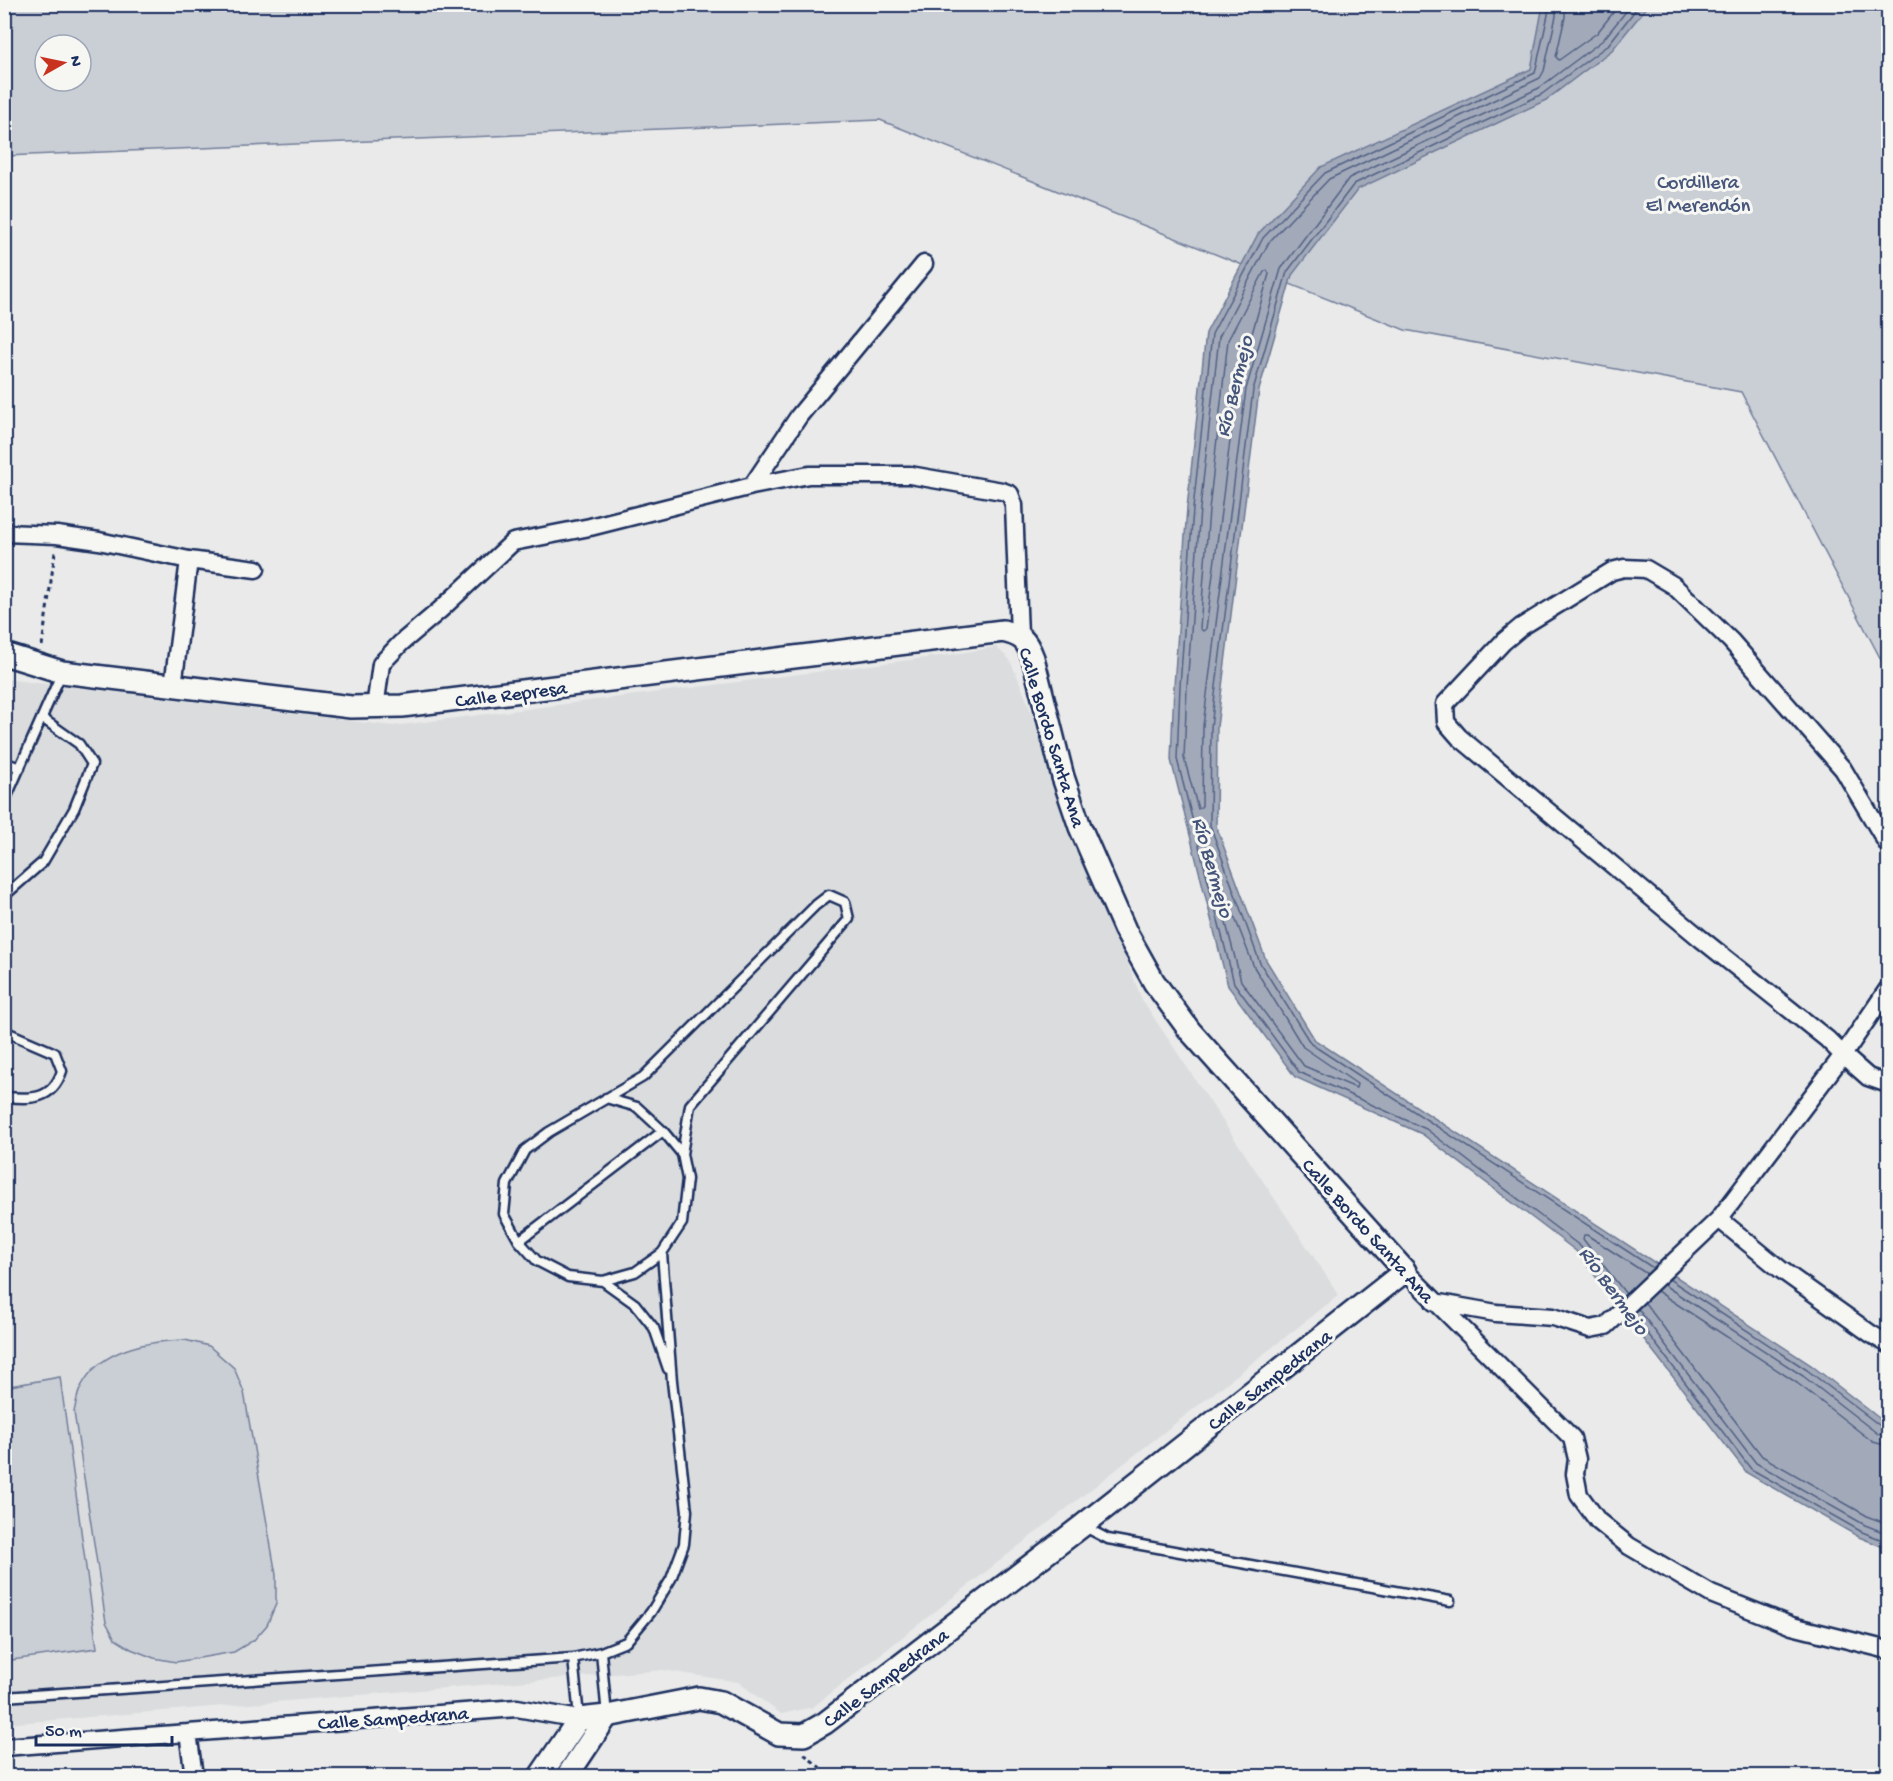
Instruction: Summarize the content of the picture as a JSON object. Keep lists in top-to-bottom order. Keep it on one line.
{"streets":{"street":["Calle Represa","Calle Bordo Santa Ana","Calle Sampedrana"]},"crossings":[["Calle Represa","Calle Bordo Santa Ana"],["Calle Bordo Santa Ana","Calle Sampedrana"]],"water":["Río Bermejo"],"parks":["Cordillera El Merendón"],"scale_bar":"50 m","north":"right"}
